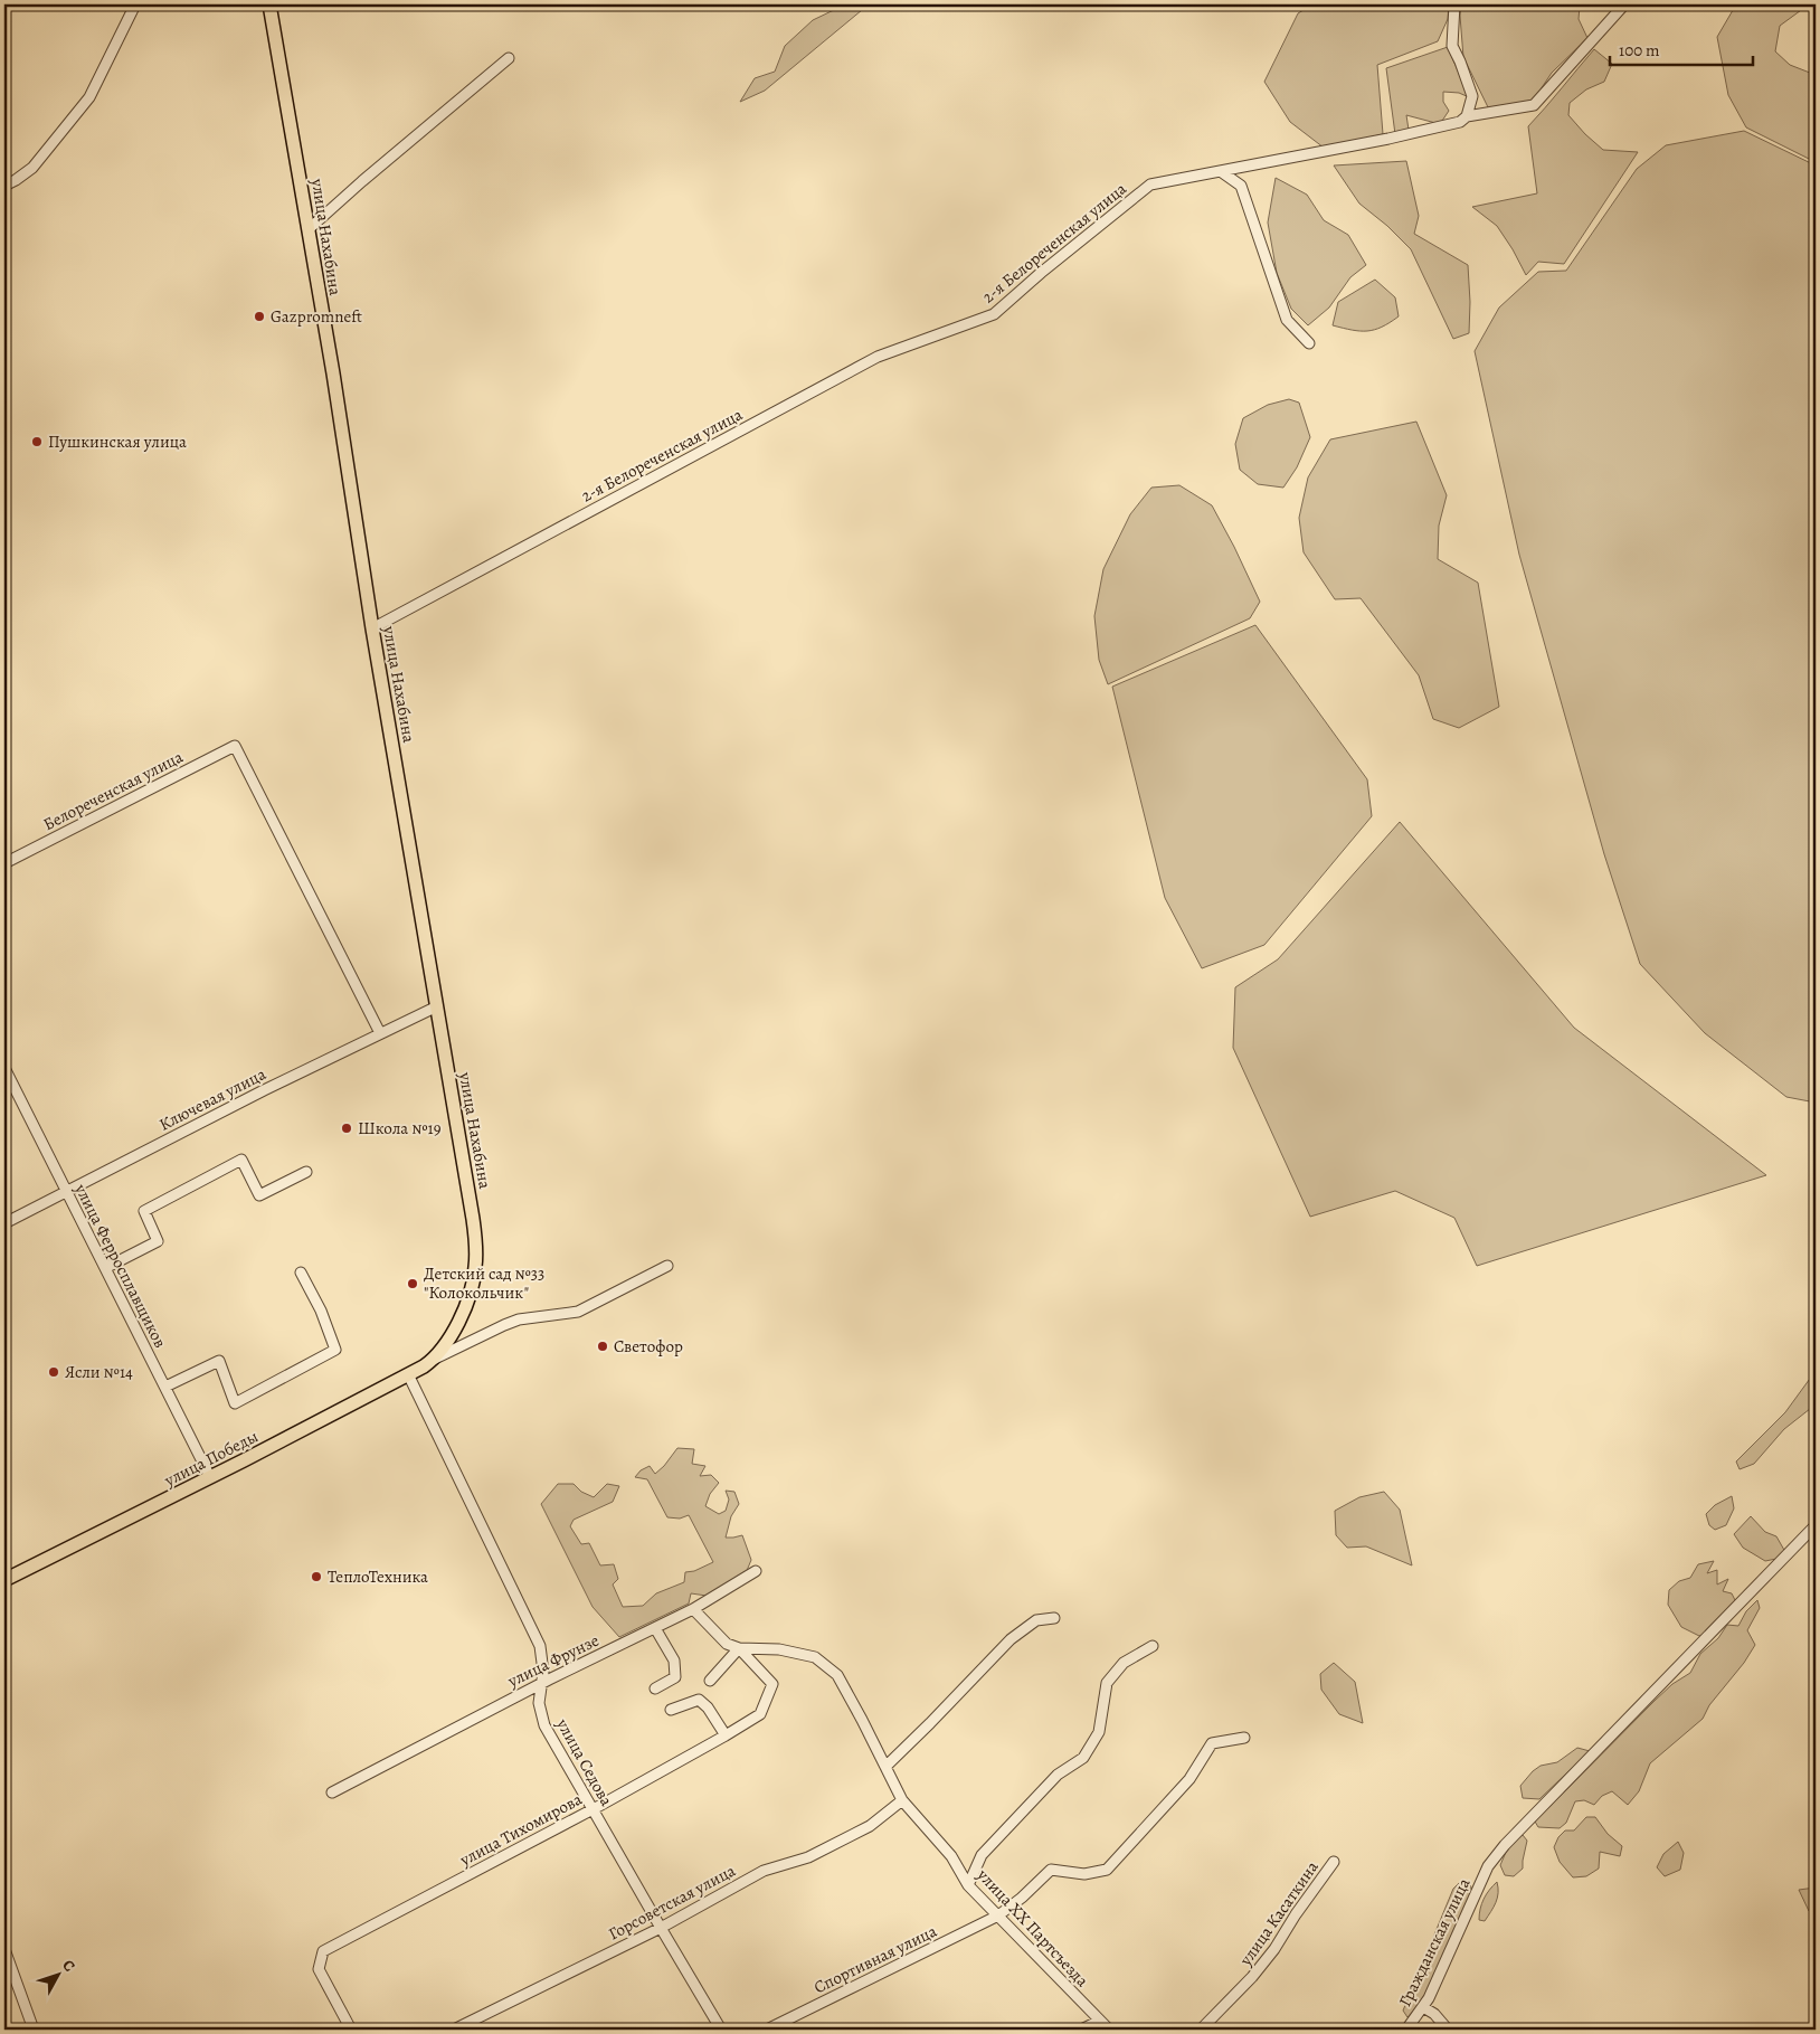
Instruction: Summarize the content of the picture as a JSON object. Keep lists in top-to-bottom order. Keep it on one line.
{"streets":{"main road":["улица Нахабина","улица Победы"],"street":["2-я Белореченская улица","Белореченская улица","Ключевая улица","улица Ферросплавщиков","улица Фрунзе","улица Седова","улица Тихомирова","Горсоветская улица","улица Касаткина","улица XX Партсъезда","Гражданская улица","Спортивная улица"]},"crossings":[["улица Нахабина","2-я Белореченская улица"],["улица Нахабина","Ключевая улица"],["улица Нахабина","улица Победы"],["Белореченская улица","Ключевая улица"],["Ключевая улица","улица Ферросплавщиков"],["улица Ферросплавщиков","улица Победы"],["улица Победы","улица Седова"],["улица Фрунзе","улица Седова"],["улица Седова","улица Тихомирова"],["улица Седова","Горсоветская улица"],["улица Тихомирова","улица XX Партсъезда"],["Горсоветская улица","улица XX Партсъезда"],["улица XX Партсъезда","Спортивная улица"]],"places":["Gazpromneft","Пушкинская улица","Школа №19","Детский сад №33 \"Колокольчик\"","Светофор","Ясли №14","ТеплоТехника"],"scale_bar":"100 m","north":"top right"}
